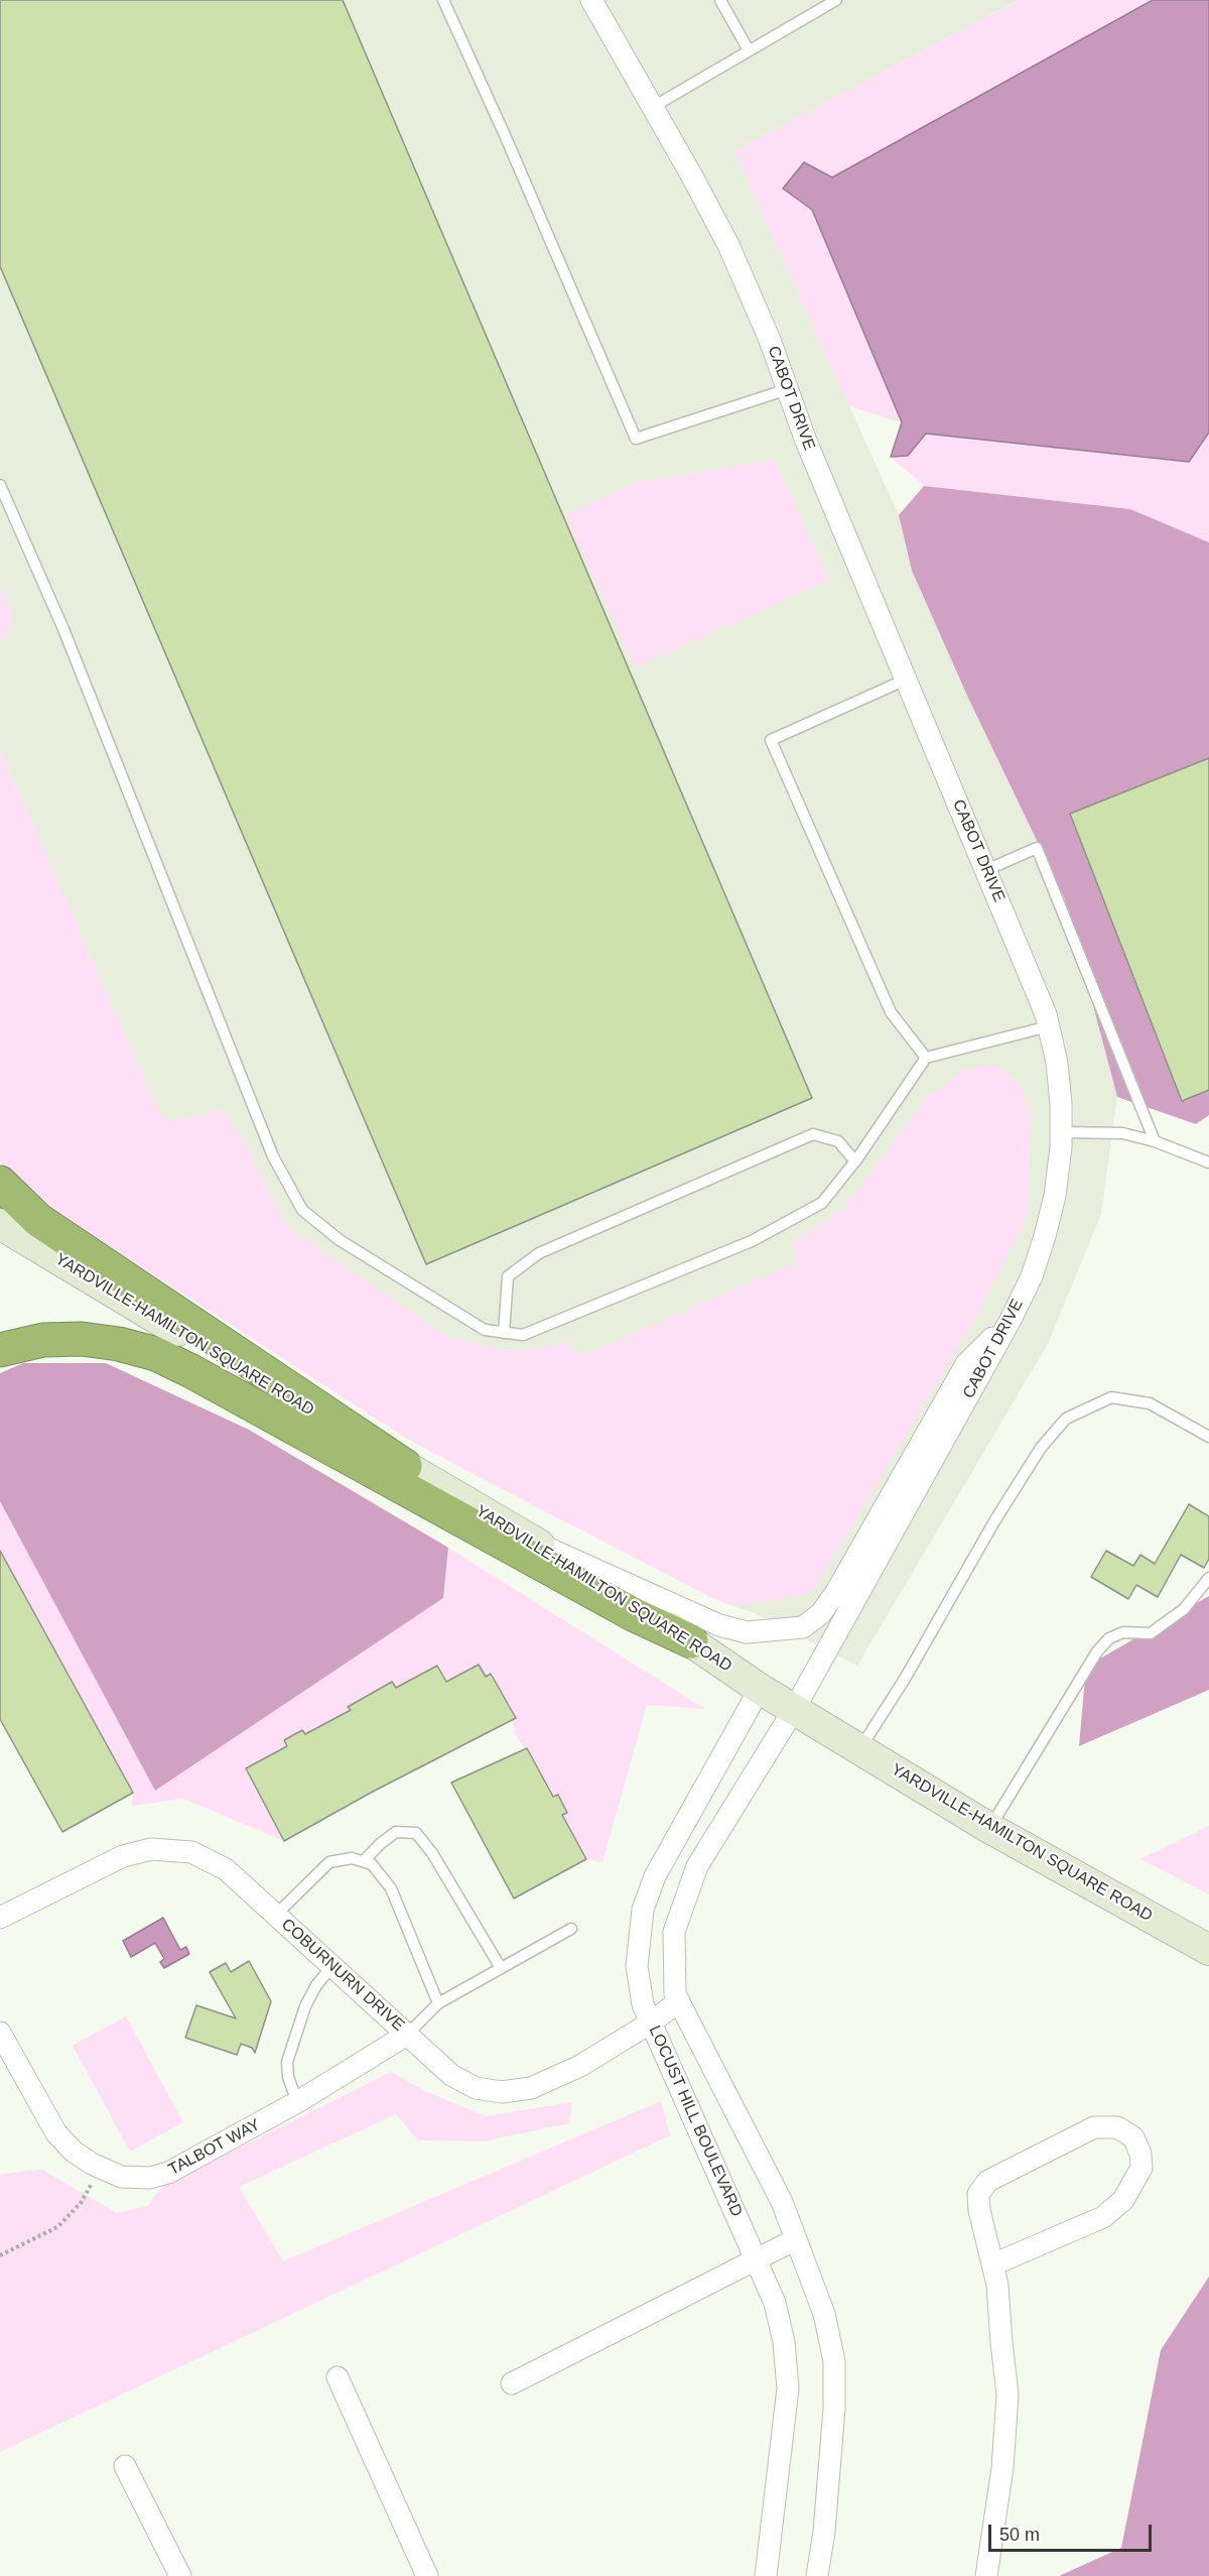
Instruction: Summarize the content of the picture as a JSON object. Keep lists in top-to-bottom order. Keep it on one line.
{"streets":{"street":["CABOT DRIVE","YARDVILLE-HAMILTON SQUARE ROAD","COBURNURN DRIVE","LOCUST HILL BOULEVARD","TALBOT WAY"]},"crossings":[["CABOT DRIVE","YARDVILLE-HAMILTON SQUARE ROAD"],["CABOT DRIVE","LOCUST HILL BOULEVARD"],["YARDVILLE-HAMILTON SQUARE ROAD","LOCUST HILL BOULEVARD"],["COBURNURN DRIVE","LOCUST HILL BOULEVARD"],["COBURNURN DRIVE","TALBOT WAY"]],"scale_bar":"50 m"}
